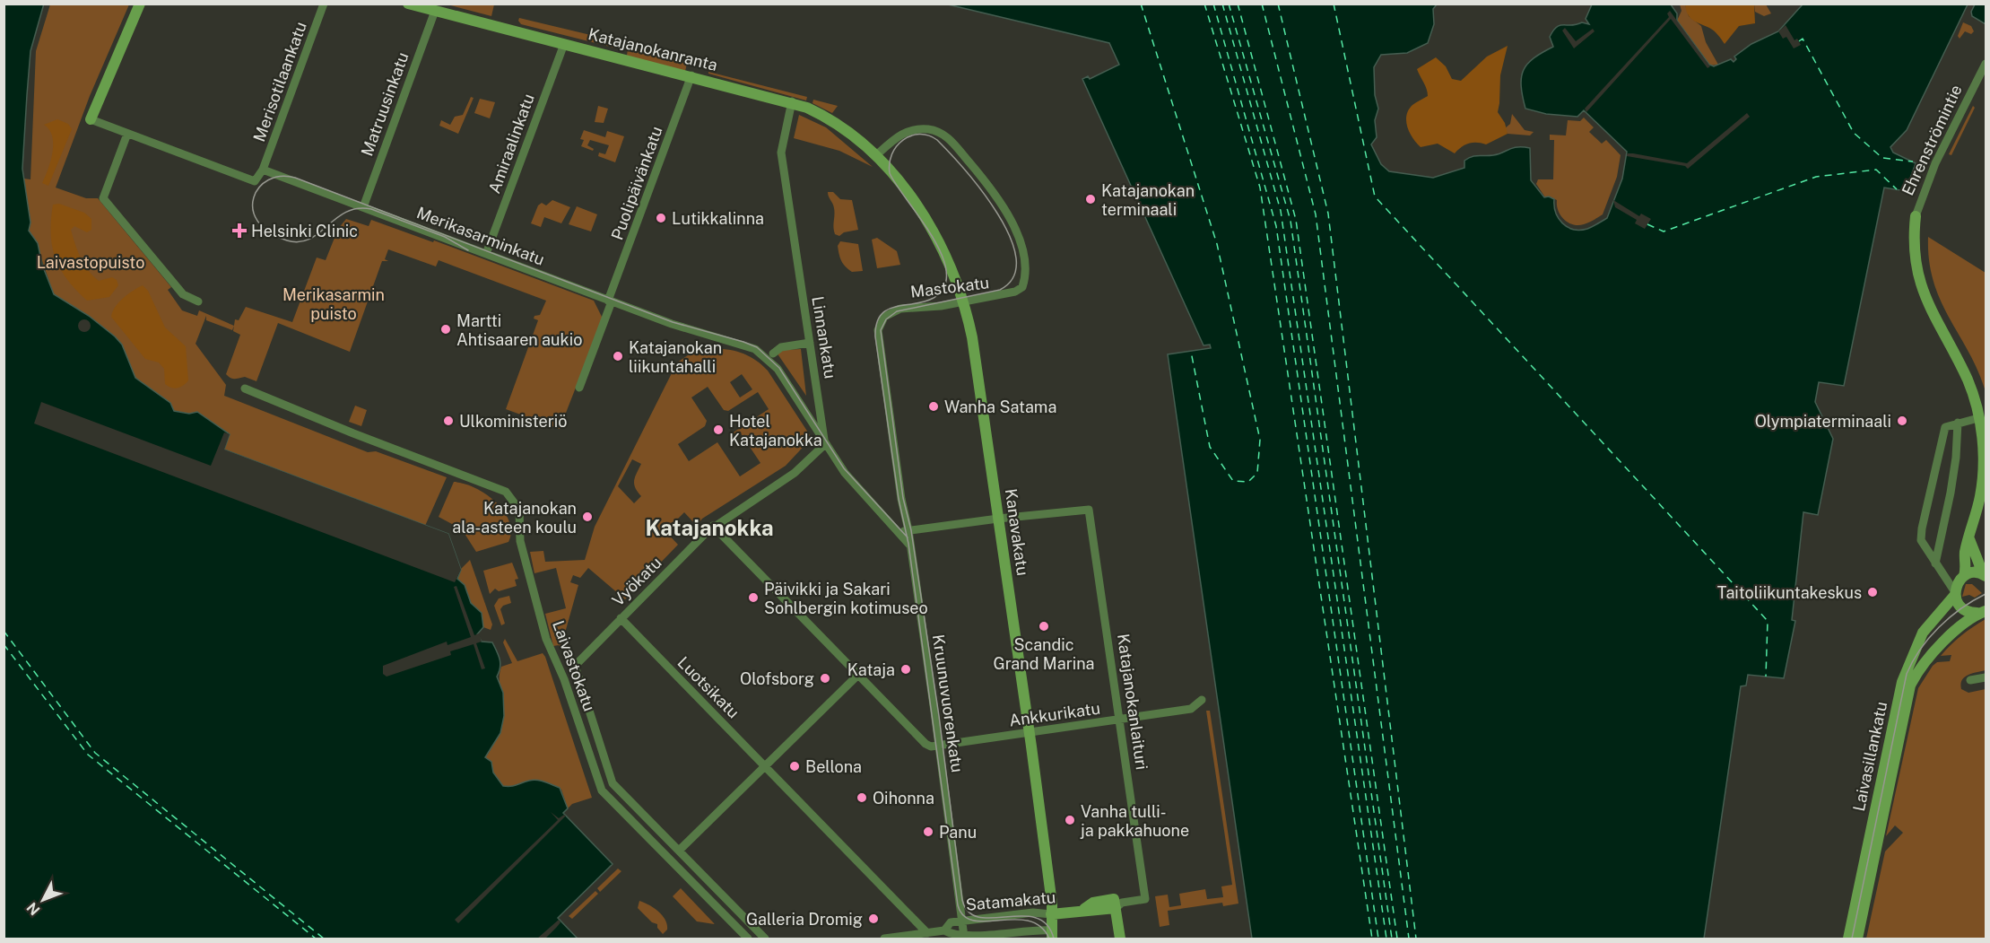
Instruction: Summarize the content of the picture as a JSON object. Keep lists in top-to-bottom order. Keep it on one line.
{"streets":{"main road":["Katajanokanranta","Ehrenströmintie","Kanavakatu","Laivasillankatu","Satamakatu"],"street":["Merisotilaankatu","Matruusinkatu","Amiraalinkatu","Puolipäivänkatu","Merikasarminkatu","Mastokatu","Linnankatu","Vyökatu","Laivastokatu","Luotsikatu","Katajanokanlaituri","Kruunuvuorenkatu","Ankkurikatu"]},"crossings":[["Katajanokanranta","Matruusinkatu"],["Katajanokanranta","Amiraalinkatu"],["Katajanokanranta","Puolipäivänkatu"],["Katajanokanranta","Mastokatu"],["Katajanokanranta","Linnankatu"],["Katajanokanranta","Kanavakatu"],["Merisotilaankatu","Merikasarminkatu"],["Matruusinkatu","Merikasarminkatu"],["Ehrenströmintie","Laivasillankatu"],["Amiraalinkatu","Merikasarminkatu"],["Puolipäivänkatu","Merikasarminkatu"],["Merikasarminkatu","Linnankatu"],["Merikasarminkatu","Vyökatu"],["Mastokatu","Kanavakatu"],["Mastokatu","Kruunuvuorenkatu"],["Linnankatu","Vyökatu"],["Linnankatu","Kruunuvuorenkatu"],["Kanavakatu","Katajanokanlaituri"],["Kanavakatu","Ankkurikatu"],["Kanavakatu","Satamakatu"],["Vyökatu","Laivastokatu"],["Vyökatu","Luotsikatu"],["Luotsikatu","Satamakatu"],["Katajanokanlaituri","Ankkurikatu"],["Katajanokanlaituri","Satamakatu"],["Kruunuvuorenkatu","Ankkurikatu"],["Kruunuvuorenkatu","Satamakatu"]],"districts":["Katajanokka"],"parks":["Laivastopuisto","Merikasarmin puisto"],"places":{"other":["Katajanokan terminaali","Lutikkalinna","Martti Ahtisaaren aukio","Katajanokan liikuntahalli","Wanha Satama","Ulkoministeriö","Olympiaterminaali","Hotel Katajanokka","Katajanokan ala-asteen koulu","Taitoliikuntakeskus","Päivikki ja Sakari Sohlbergin kotimuseo","Scandic Grand Marina","Kataja","Olofsborg","Bellona","Oihonna","Vanha tulli- ja pakkahuone","Panu","Galleria Dromig"],"health":["Helsinki Clinic"]},"north":"bottom left"}
